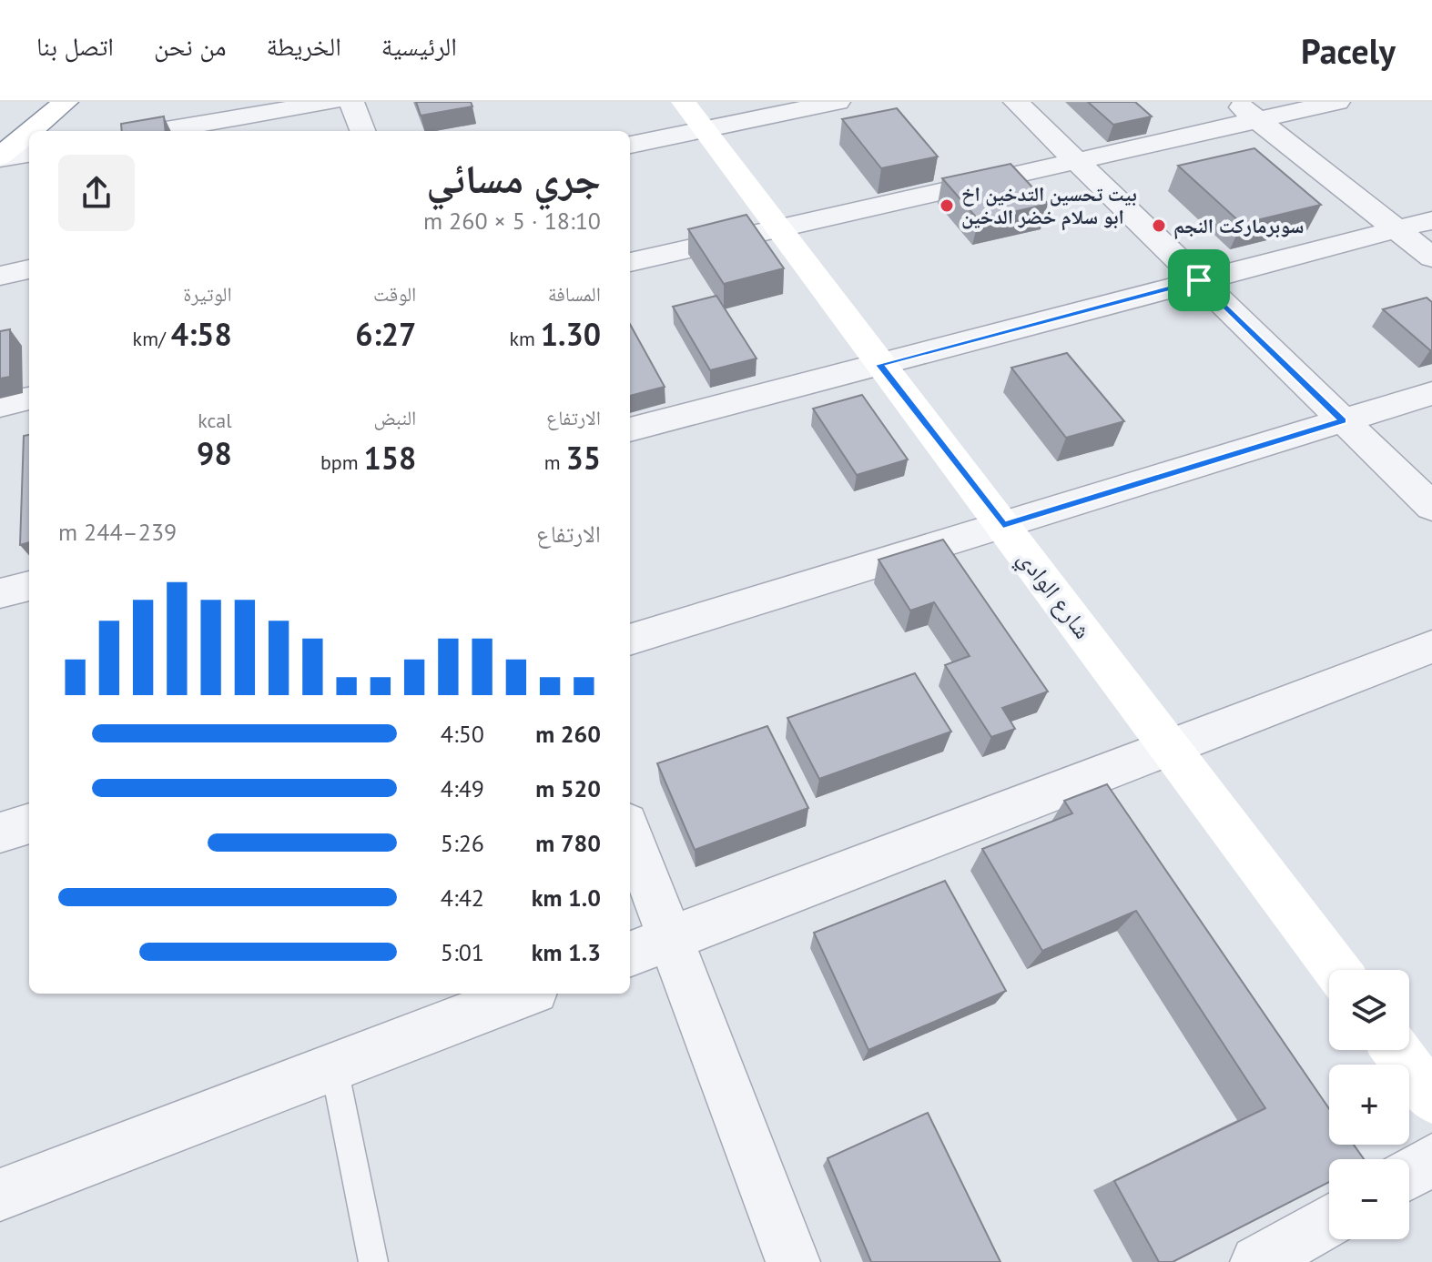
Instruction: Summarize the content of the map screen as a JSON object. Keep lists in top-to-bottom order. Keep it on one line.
{"streets":{"main road":["شارع الوادي"]},"places":["بيت تحسين التدخين اخ ابو سلام خضر الدخين","سوبرماركت النجم"],"page":{"header":"Pacely","nav":["الرئيسية","الخريطة","من نحن","اتصل بنا"],"heading":["جري مسائي","18:10 · 5 × 260 m"],"stats":[["المسافة","1.30 km"],["الوقت","6:27"],["الوتيرة","4:58 /km"],["الارتفاع","35 m"],["النبض","158 bpm"],["kcal","98"]],"chart":["الارتفاع","239–244 m"],"list":[{"name":"260 m","note":"4:50"},{"name":"520 m","note":"4:49"},{"name":"780 m","note":"5:26"},{"name":"1.0 km","note":"4:42"},{"name":"1.3 km","note":"5:01"}],"map_buttons":["+","−"]}}
